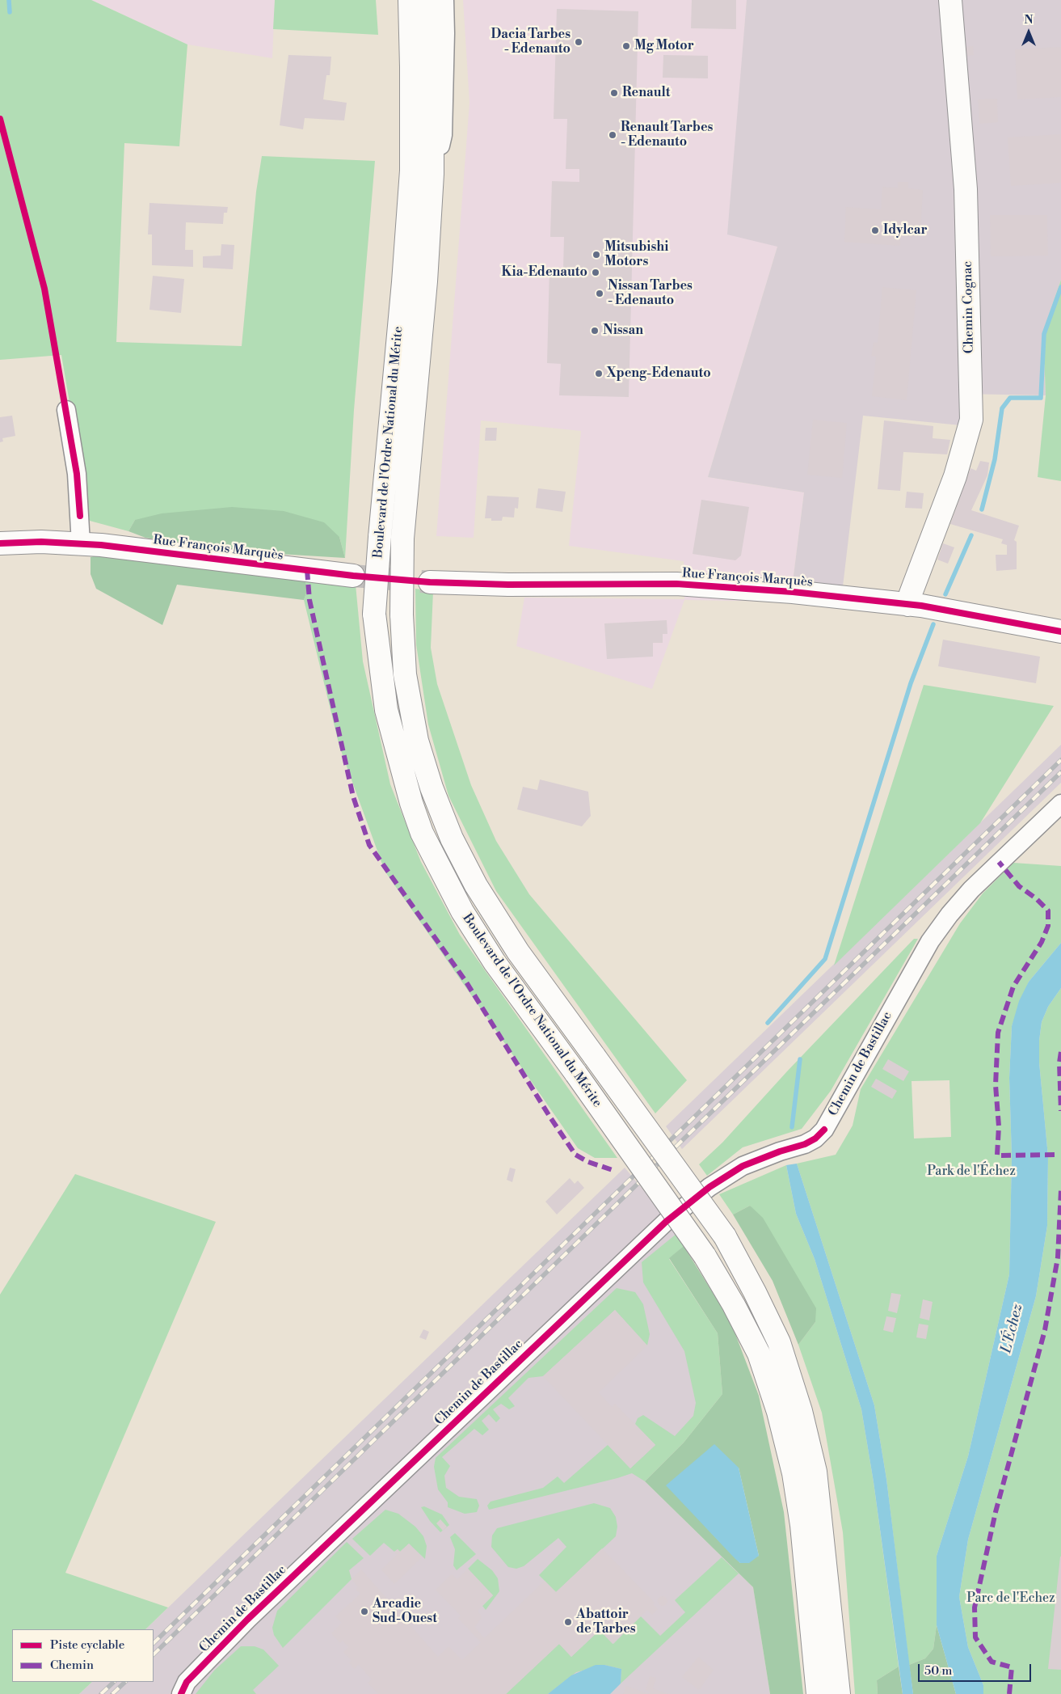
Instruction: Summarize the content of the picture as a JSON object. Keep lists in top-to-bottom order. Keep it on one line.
{"streets":{"main road":["Chemin Cognac","Boulevard de l'Ordre National du Mérite","Rue François Marquès"],"street":["Chemin de Bastillac"]},"crossings":[["Chemin Cognac","Rue François Marquès"]],"water":["L'Échez"],"parks":["Park de l'Échez","Parc de l'Echez"],"places":["Dacia Tarbes - Edenauto","Mg Motor","Renault","Renault Tarbes - Edenauto","Idylcar","Mitsubishi Motors","Kia-Edenauto","Nissan Tarbes - Edenauto","Nissan","Xpeng-Edenauto","Arcadie Sud-Ouest","Abattoir de Tarbes"],"legend":["Piste cyclable","Chemin"],"scale_bar":"50 m","north":"top"}
